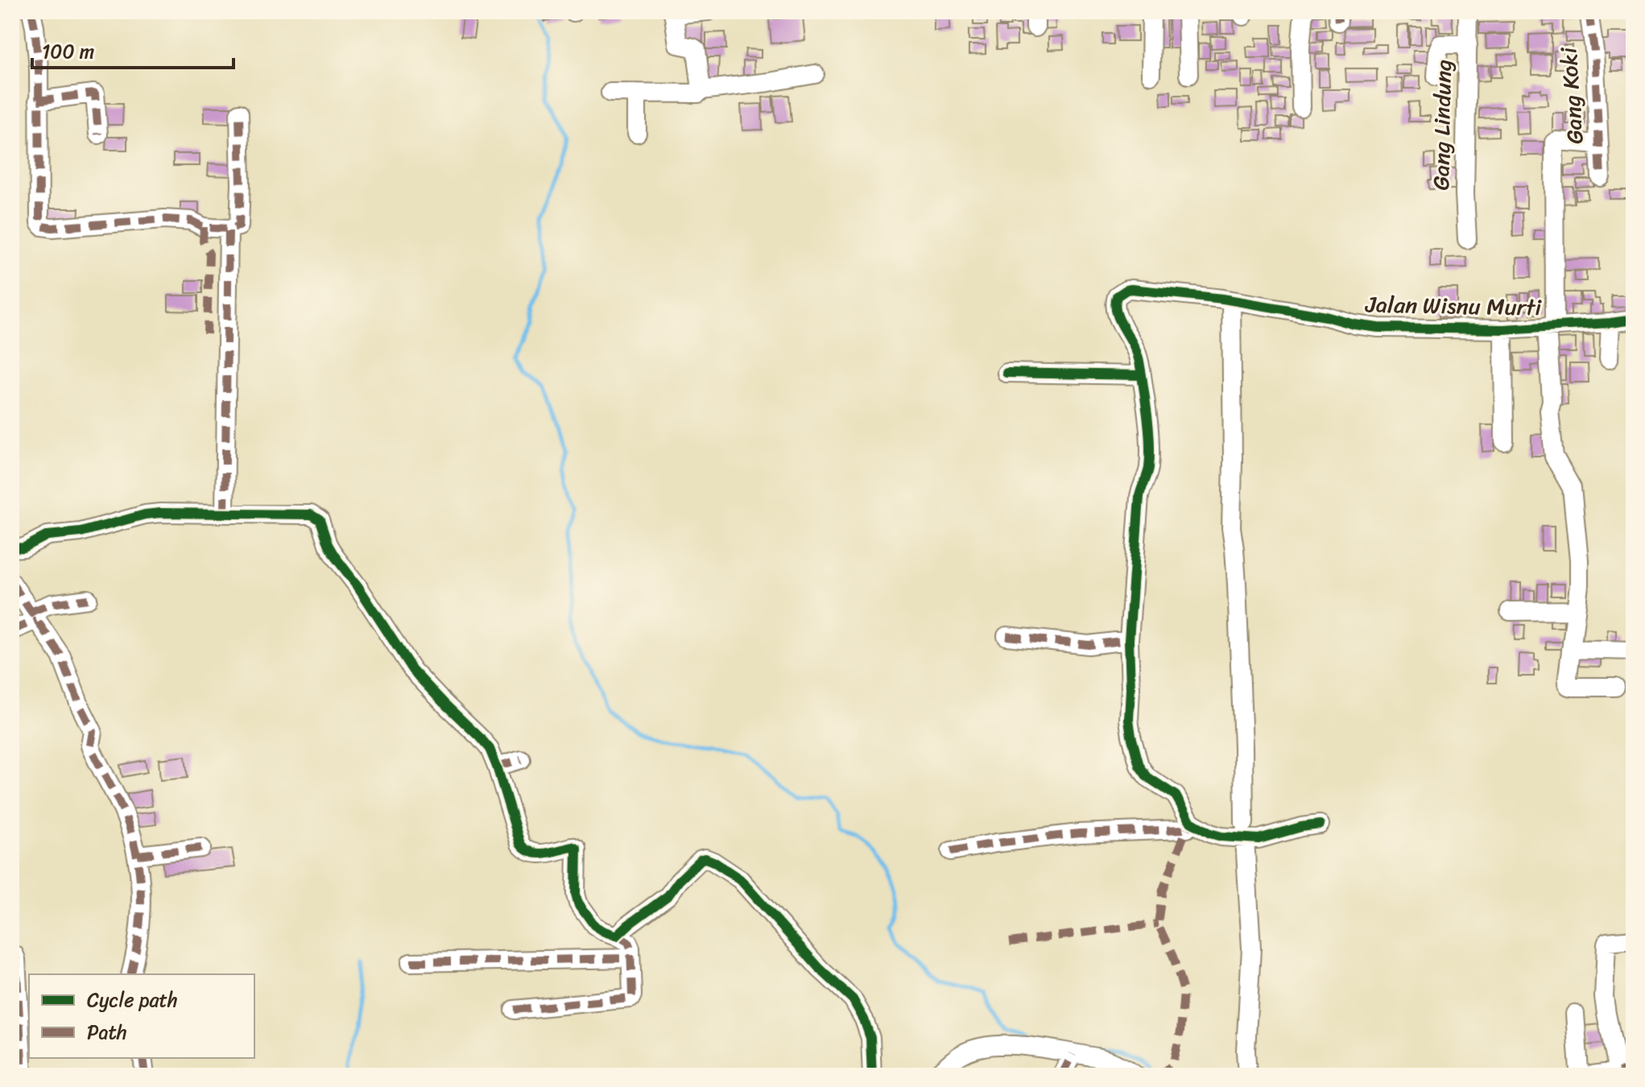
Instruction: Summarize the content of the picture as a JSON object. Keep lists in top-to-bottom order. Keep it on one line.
{"streets":{"street":["Gang Koki","Gang Lindung","Jalan Wisnu Murti"]},"legend":["Cycle path","Path"],"scale_bar":"100 m"}
